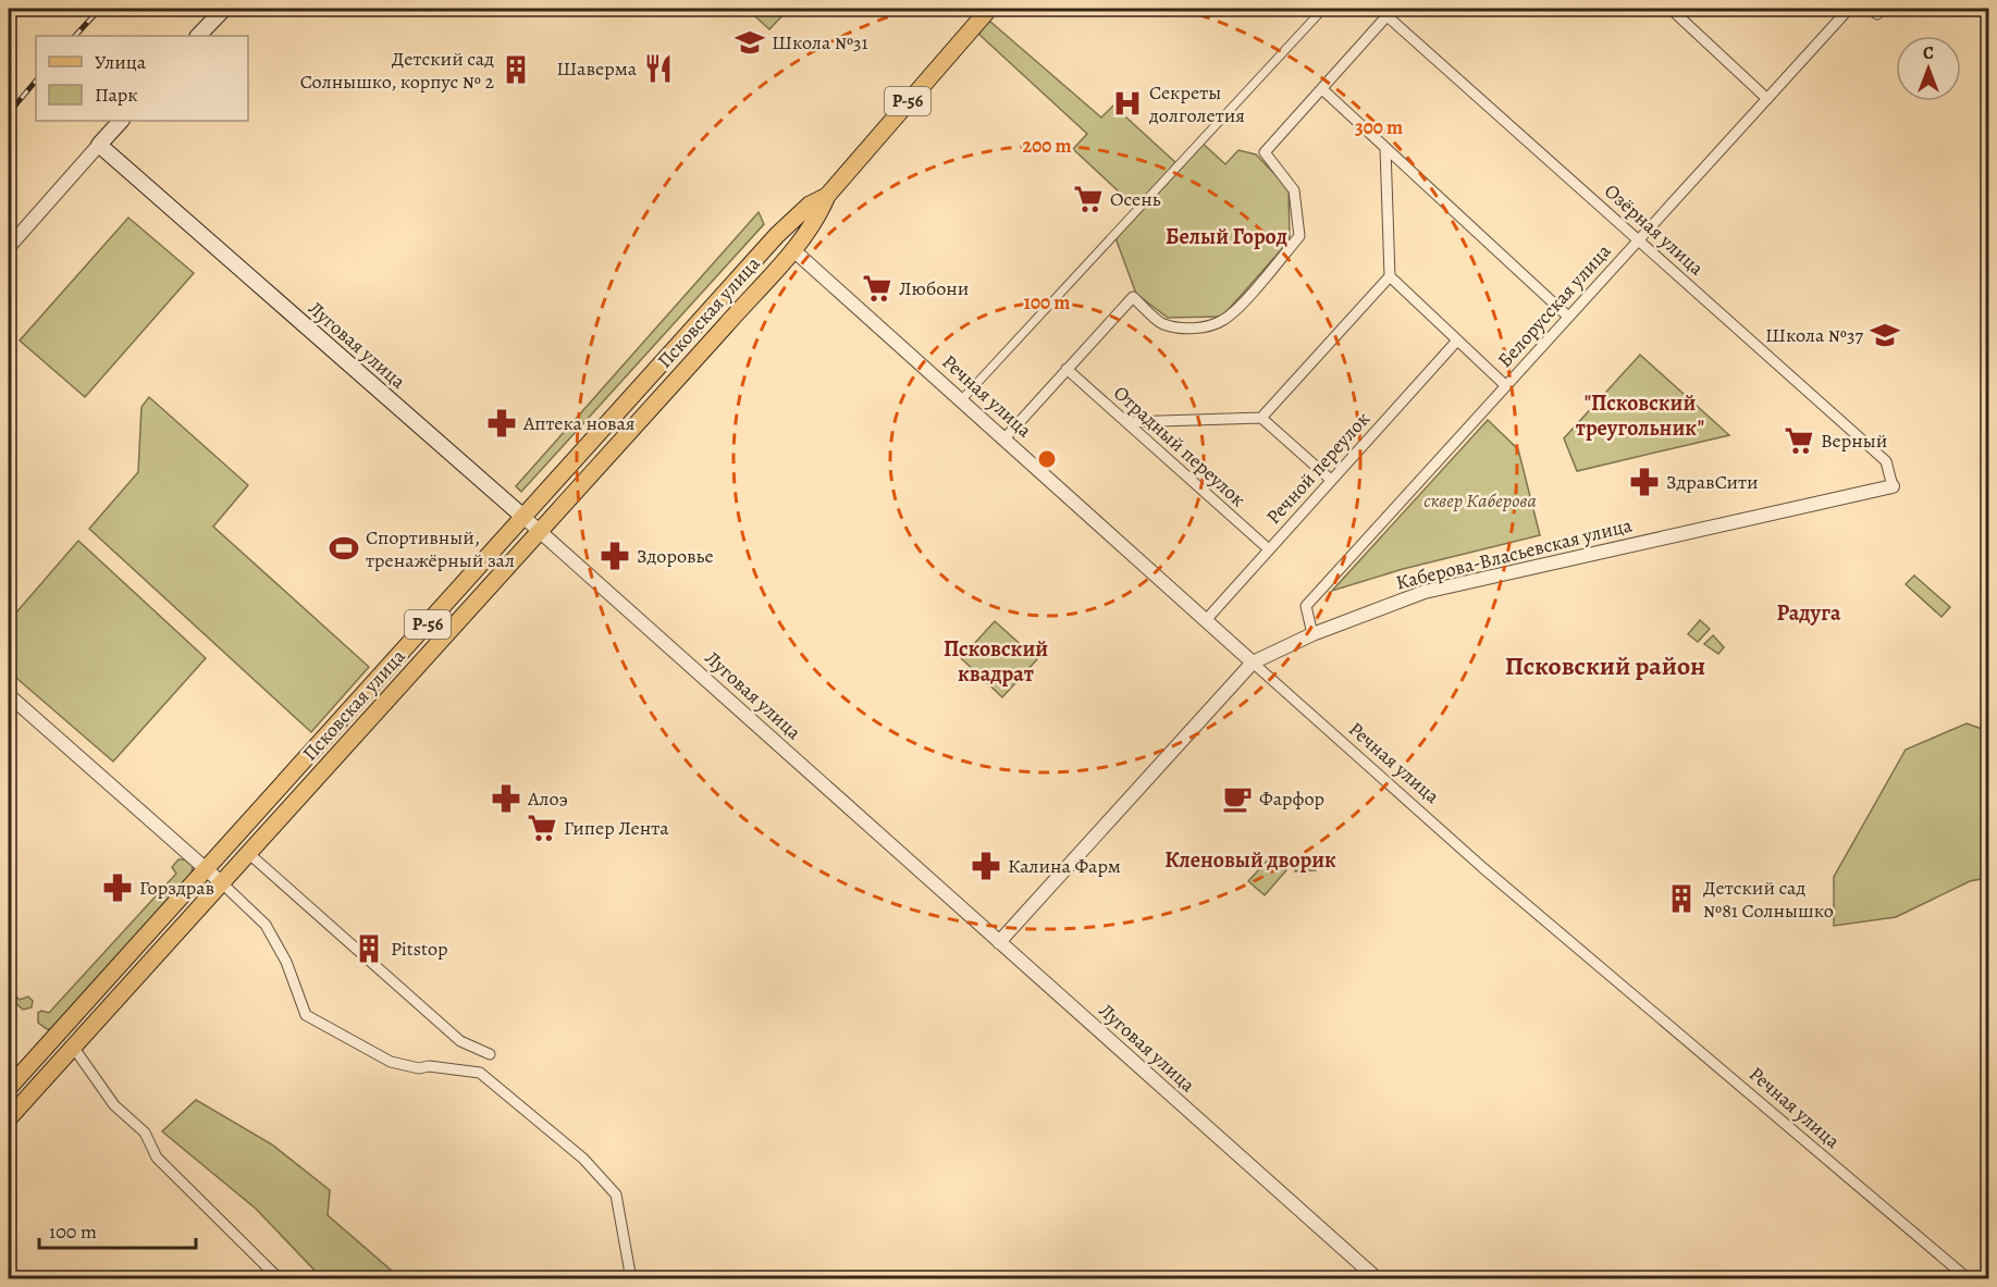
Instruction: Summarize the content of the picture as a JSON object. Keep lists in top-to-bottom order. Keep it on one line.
{"streets":{"main road":["Р-56","Псковская улица","Луговая улица"],"street":["Озёрная улица","Белорусская улица","Речная улица","Отрадный переулок","Речной переулок","Каберова-Власьевская улица"]},"crossings":[["Озёрная улица","Белорусская улица"],["Озёрная улица","Каберова-Власьевская улица"],["Белорусская улица","Каберова-Власьевская улица"],["Псковская улица","Луговая улица"],["Псковская улица","Речная улица"],["Луговая улица","Каберова-Власьевская улица"],["Речная улица","Речной переулок"],["Речная улица","Каберова-Власьевская улица"],["Отрадный переулок","Речной переулок"]],"districts":["Белый Город","\"Псковский треугольник\"","Радуга","Псковский квадрат","Псковский район","Кленовый дворик"],"parks":["сквер Каберова"],"places":{"school or university":["Школа №31","Школа №37"],"restaurant":["Шаверма"],"building":["Детский сад Солнышко, корпус № 2","Детский сад №81 Солнышко","Pitstop"],"hospital":["Секреты долголетия"],"supermarket":["Осень","Любони","Верный","Гипер Лента"],"pharmacy":["Аптека новая","ЗдравСити","Здоровье","Алоэ","Калина Фарм","Горздрав"],"sports":["Спортивный, тренажёрный зал"],"cafe":["Фарфор"]},"legend":["Улица","Парк"],"scale_bar":"100 m","north":"top","rings":["300 m","200 m","100 m"]}
